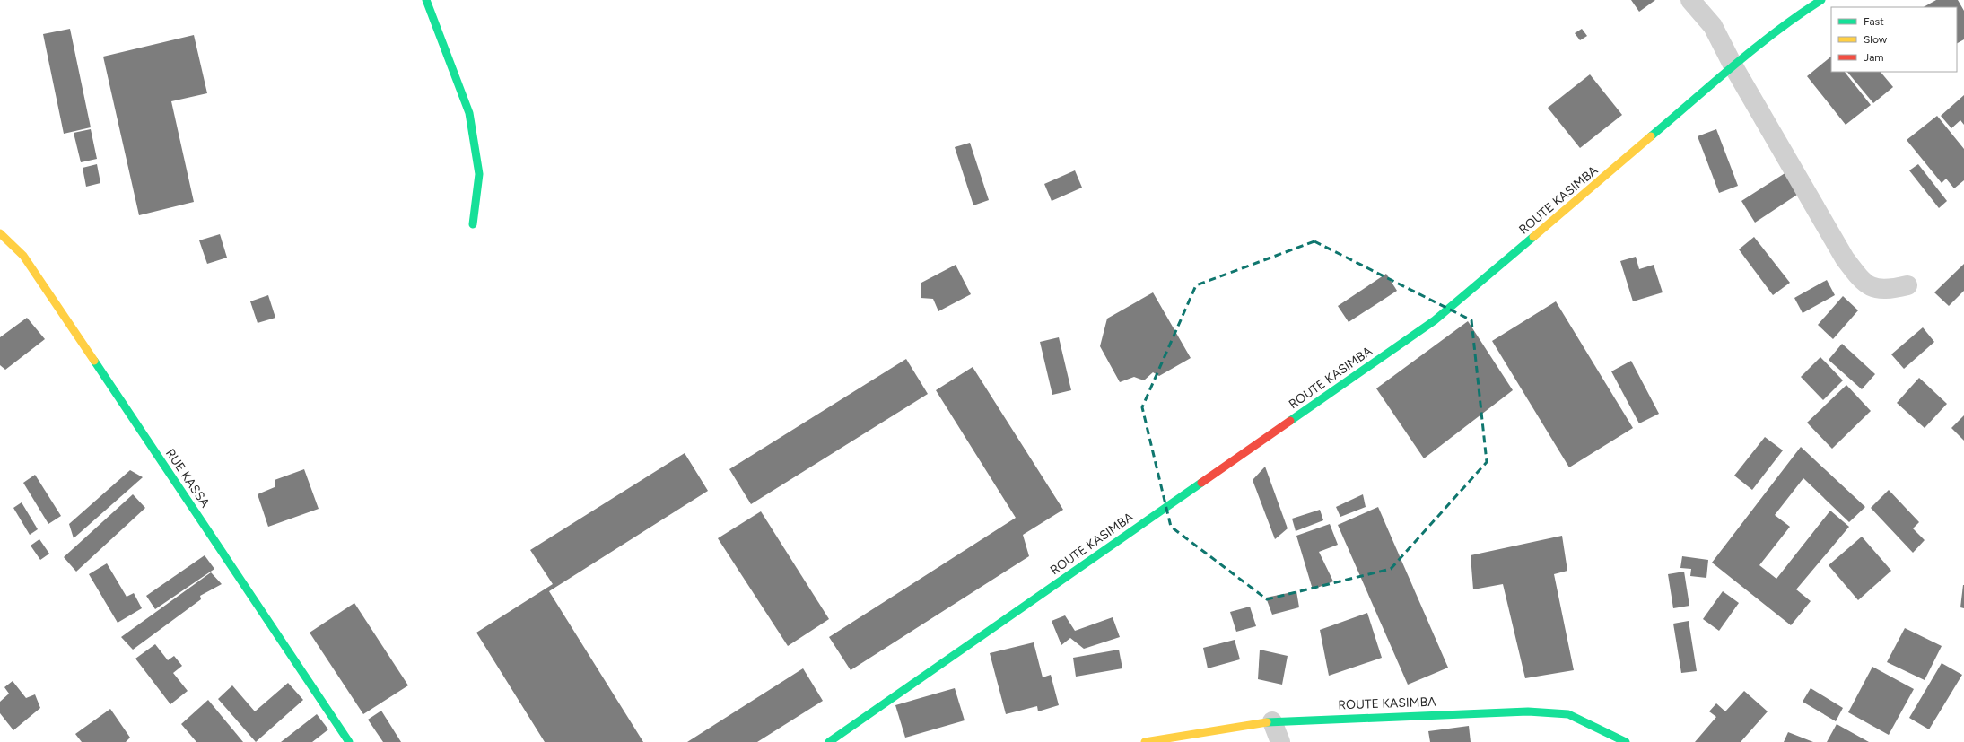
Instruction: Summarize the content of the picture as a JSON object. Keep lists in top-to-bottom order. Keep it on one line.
{"streets":{"street":["ROUTE KASIMBA","RUE KASSA"]},"legend":["Fast","Slow","Jam"]}
